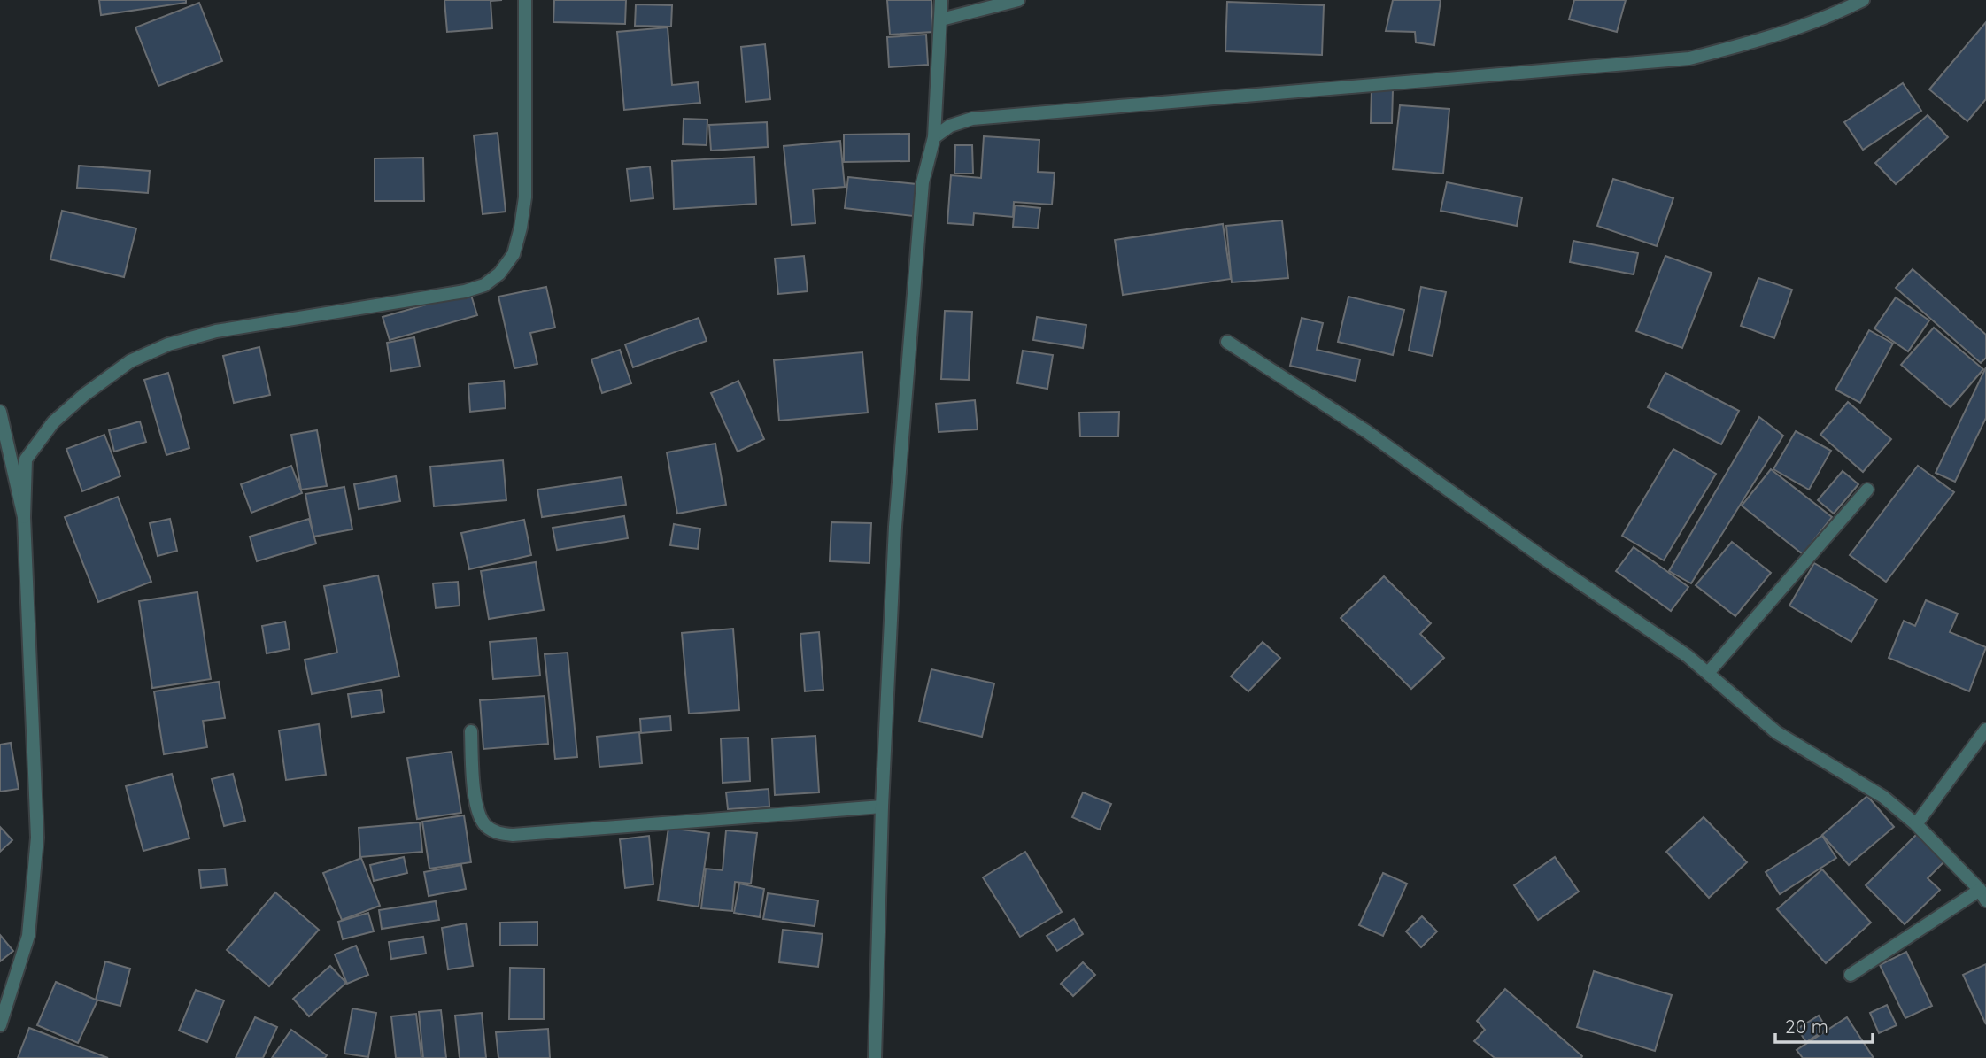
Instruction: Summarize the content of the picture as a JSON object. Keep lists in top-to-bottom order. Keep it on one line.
{"scale_bar":"20 m"}
